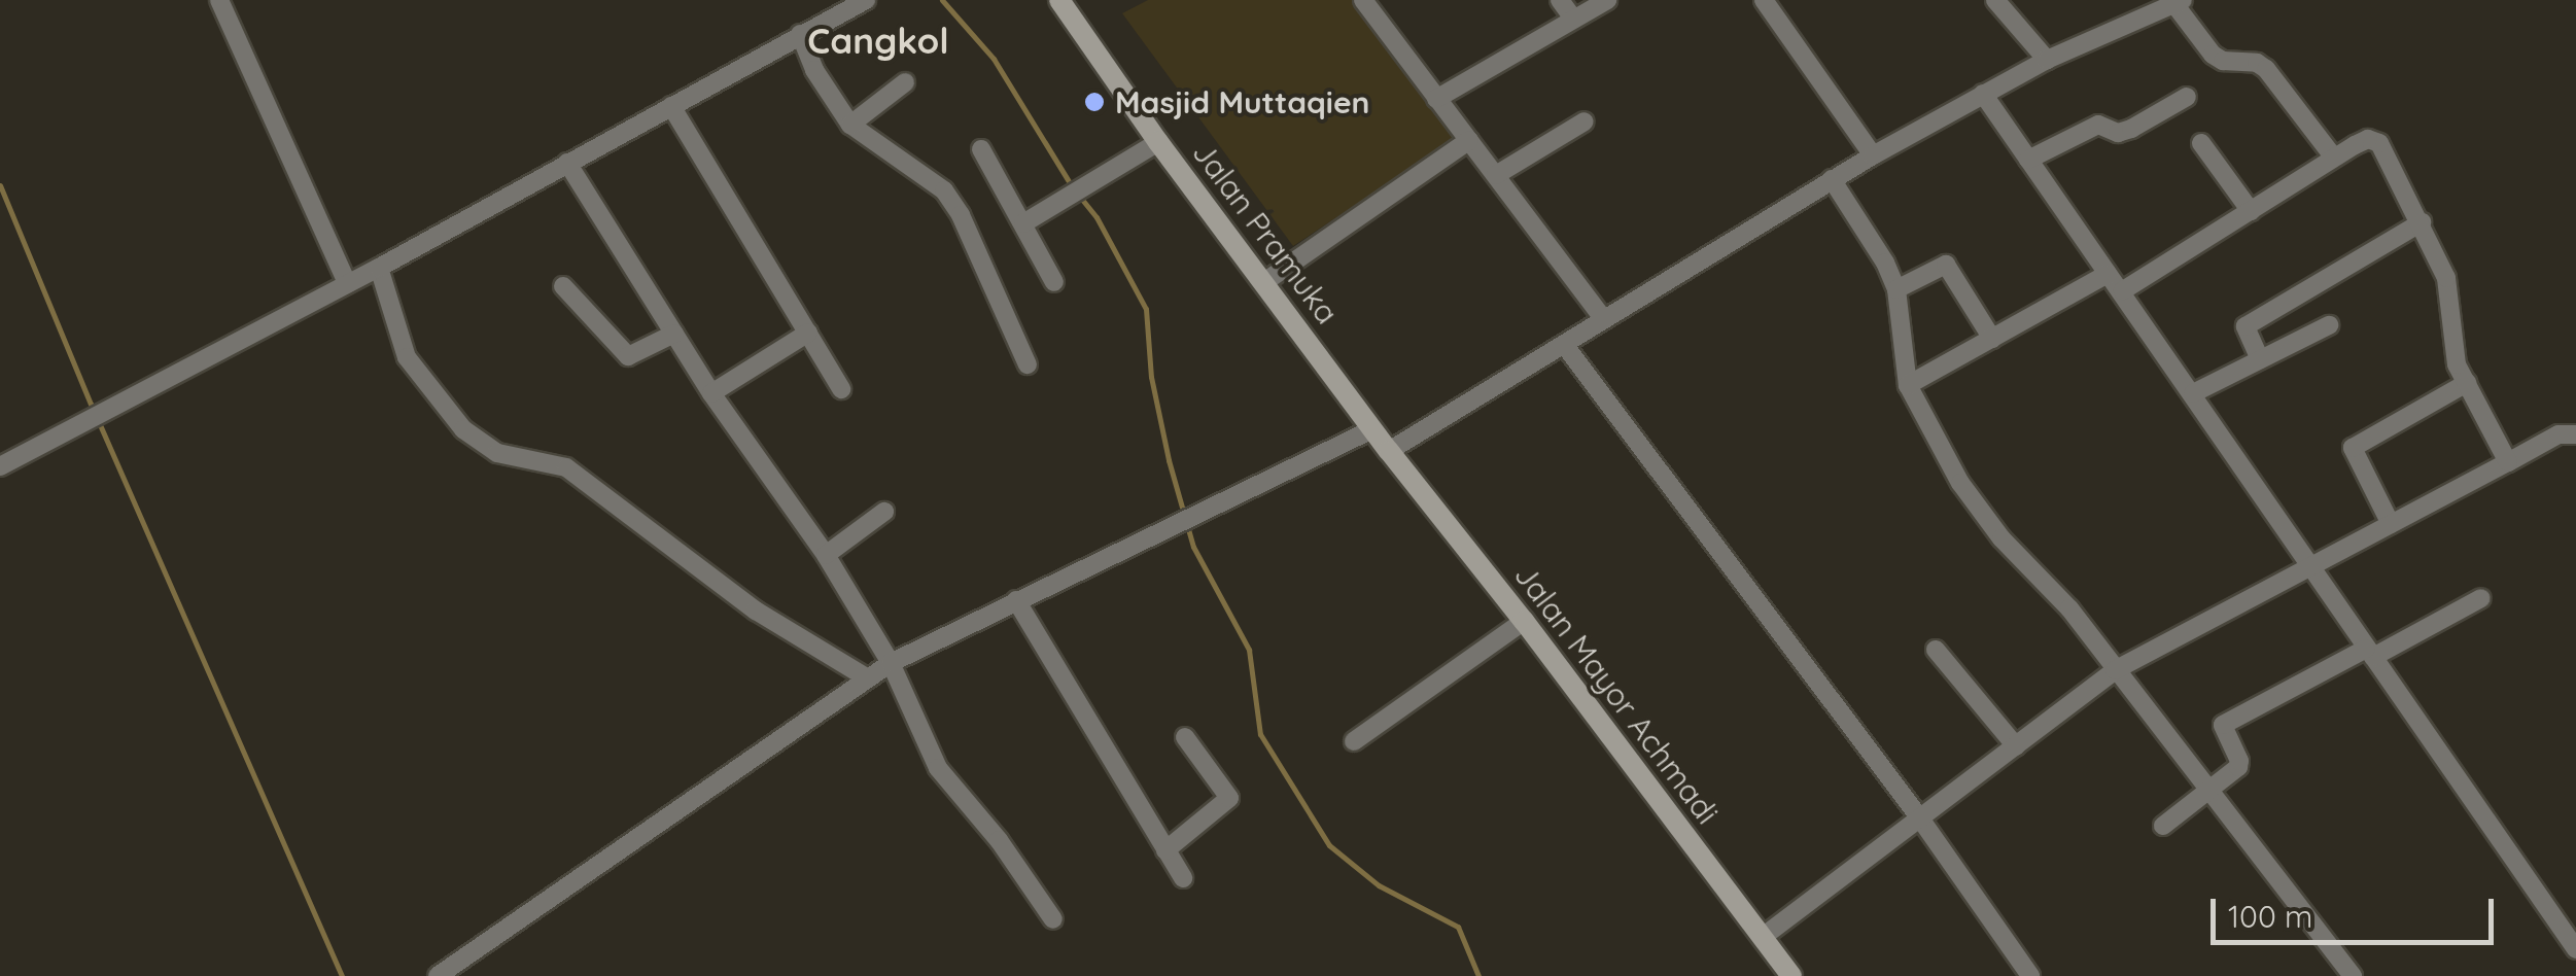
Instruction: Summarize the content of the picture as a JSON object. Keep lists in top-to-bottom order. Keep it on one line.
{"streets":{"main road":["Jalan Pramuka","Jalan Mayor Achmadi"]},"crossings":[["Jalan Pramuka","Jalan Mayor Achmadi"]],"districts":["Cangkol"],"places":["Masjid Muttaqien"],"scale_bar":"100 m"}
